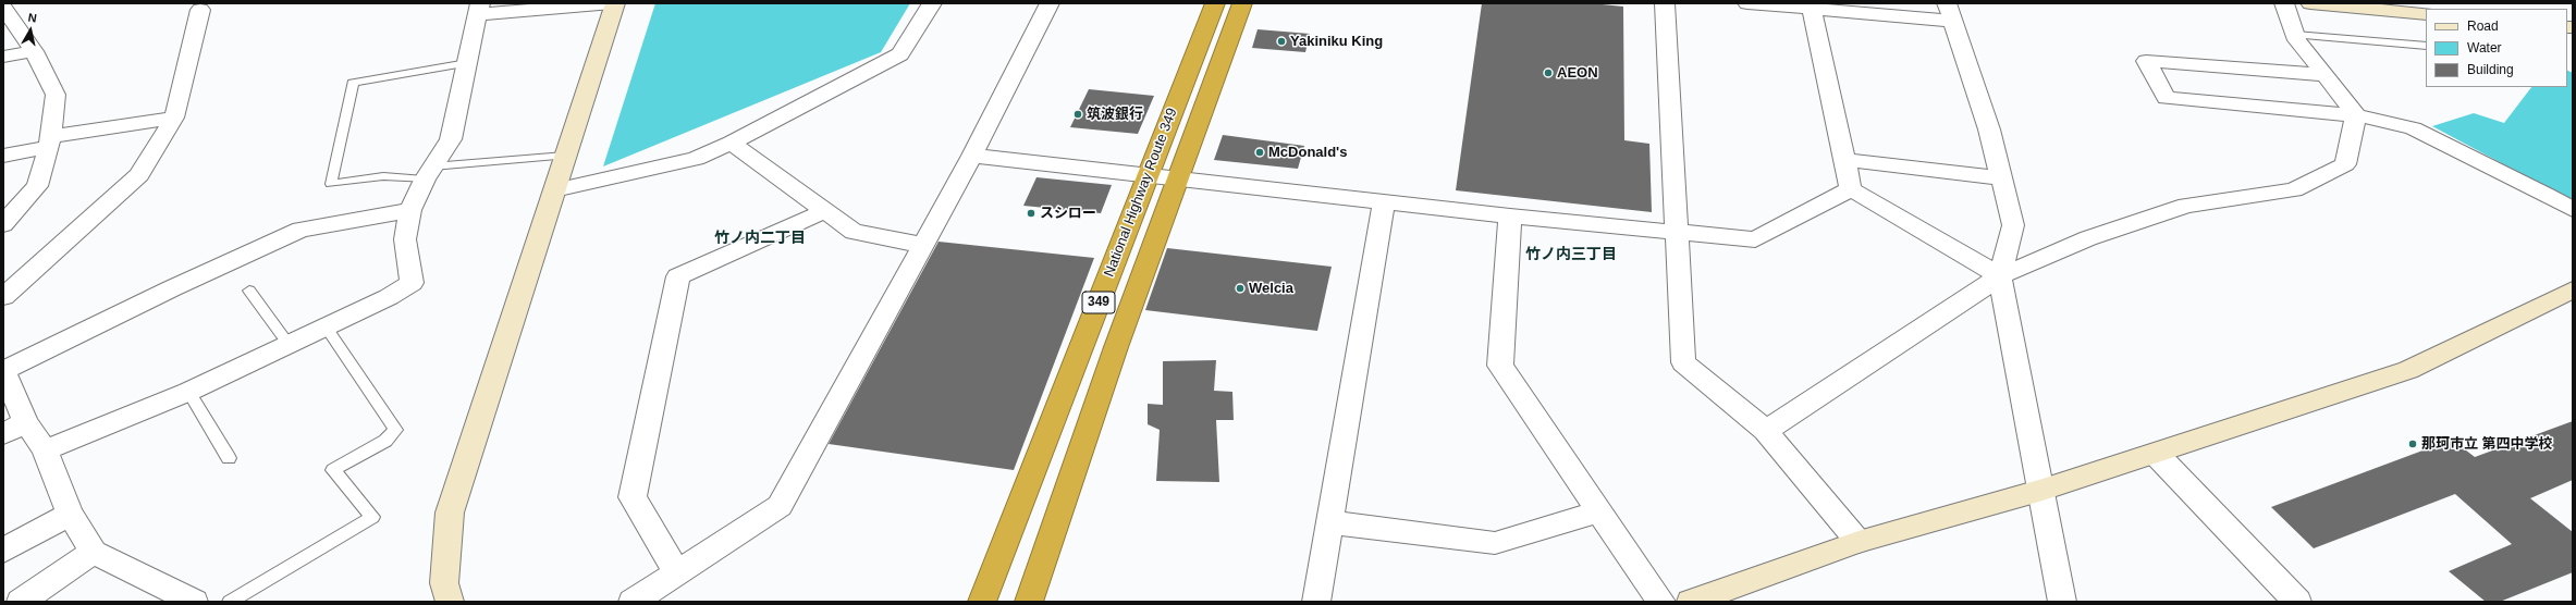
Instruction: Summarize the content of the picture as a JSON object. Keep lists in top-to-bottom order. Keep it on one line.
{"streets":{"highway":["National Highway Route 349","349"]},"districts":["竹ノ内二丁目","竹ノ内三丁目"],"places":["Yakiniku King","AEON","筑波銀行","McDonald's","スシロー","Welcia","那珂市立 第四中学校"],"legend":["Road","Water","Building"],"north":"top"}
